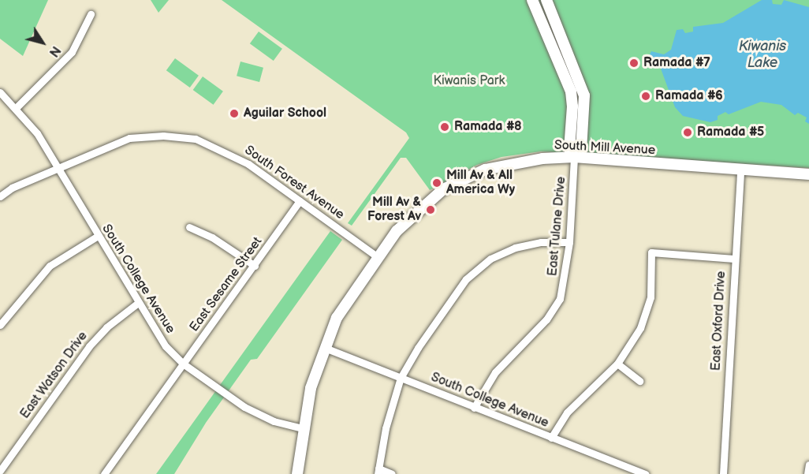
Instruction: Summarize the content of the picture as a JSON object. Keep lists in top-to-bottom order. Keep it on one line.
{"streets":{"street":["South Mill Avenue","South Forest Avenue","East Tulane Drive","South College Avenue","East Sesame Street","East Oxford Drive","East Watson Drive"]},"crossings":[["South Mill Avenue","South Forest Avenue"],["South Mill Avenue","East Tulane Drive"],["South Mill Avenue","South College Avenue"],["South Mill Avenue","East Oxford Drive"],["South Forest Avenue","South College Avenue"],["South Forest Avenue","East Sesame Street"],["East Tulane Drive","South College Avenue"],["South College Avenue","East Sesame Street"],["South College Avenue","East Watson Drive"]],"water":["Kiwanis Lake"],"parks":["Kiwanis Park"],"places":["Ramada #7","Ramada #6","Aguilar School","Ramada #8","Ramada #5","Mill Av & All America Wy","Mill Av & Forest Av"],"north":"bottom right"}
